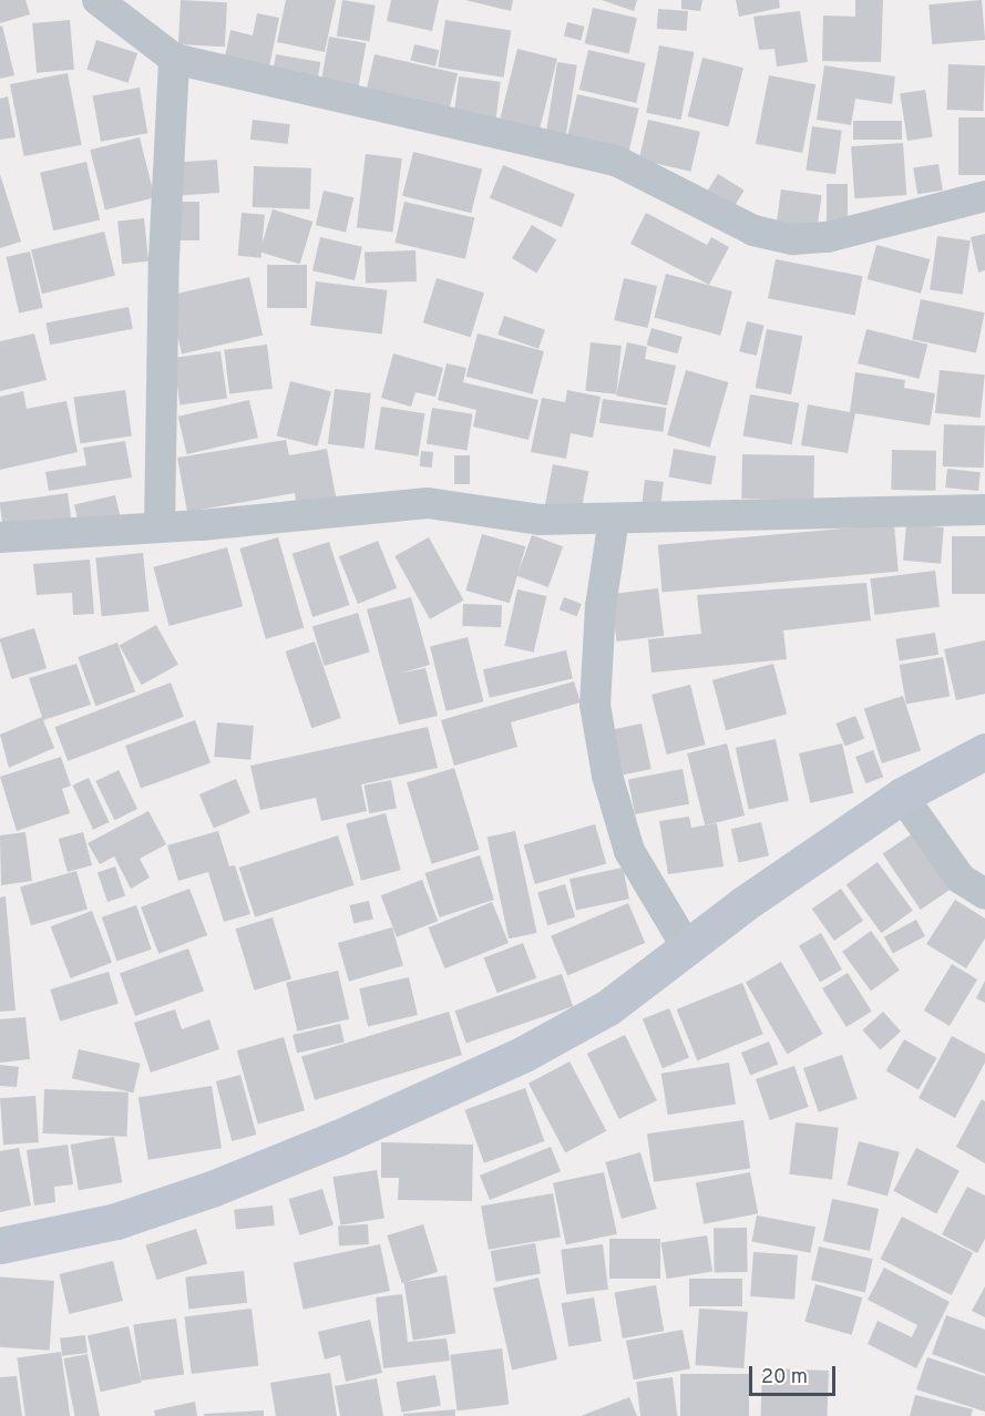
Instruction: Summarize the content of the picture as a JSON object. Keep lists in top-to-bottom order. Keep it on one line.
{"scale_bar":"20 m"}
